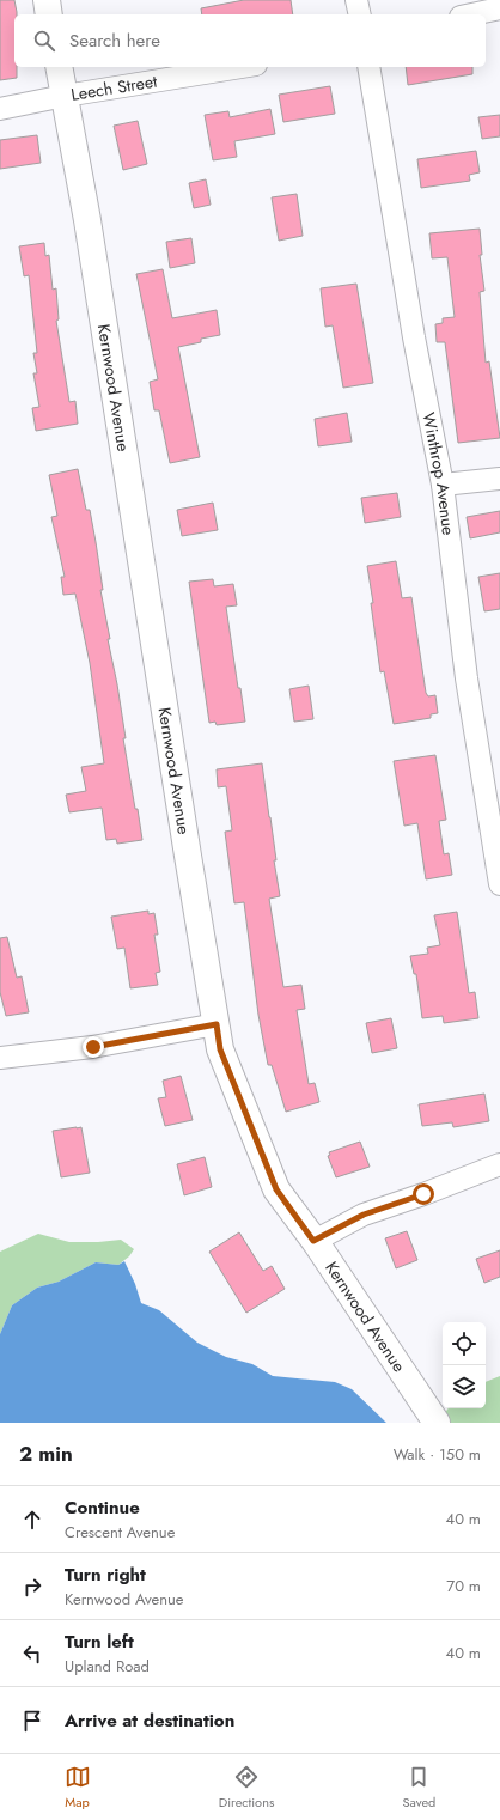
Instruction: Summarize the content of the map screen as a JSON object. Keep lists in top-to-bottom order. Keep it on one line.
{"streets":{"main road":["Kernwood Avenue"],"street":["Leech Street","Winthrop Avenue"]},"crossings":[["Leech Street","Kernwood Avenue"]],"page":{"search":"Search here","heading":["2 min","Walk · 150 m"],"list":[["Continue","Crescent Avenue","40 m"],["Turn right","Kernwood Avenue","70 m"],["Turn left","Upland Road","40 m"],"Arrive at destination"],"nav":["Map","Directions","Saved"]}}
